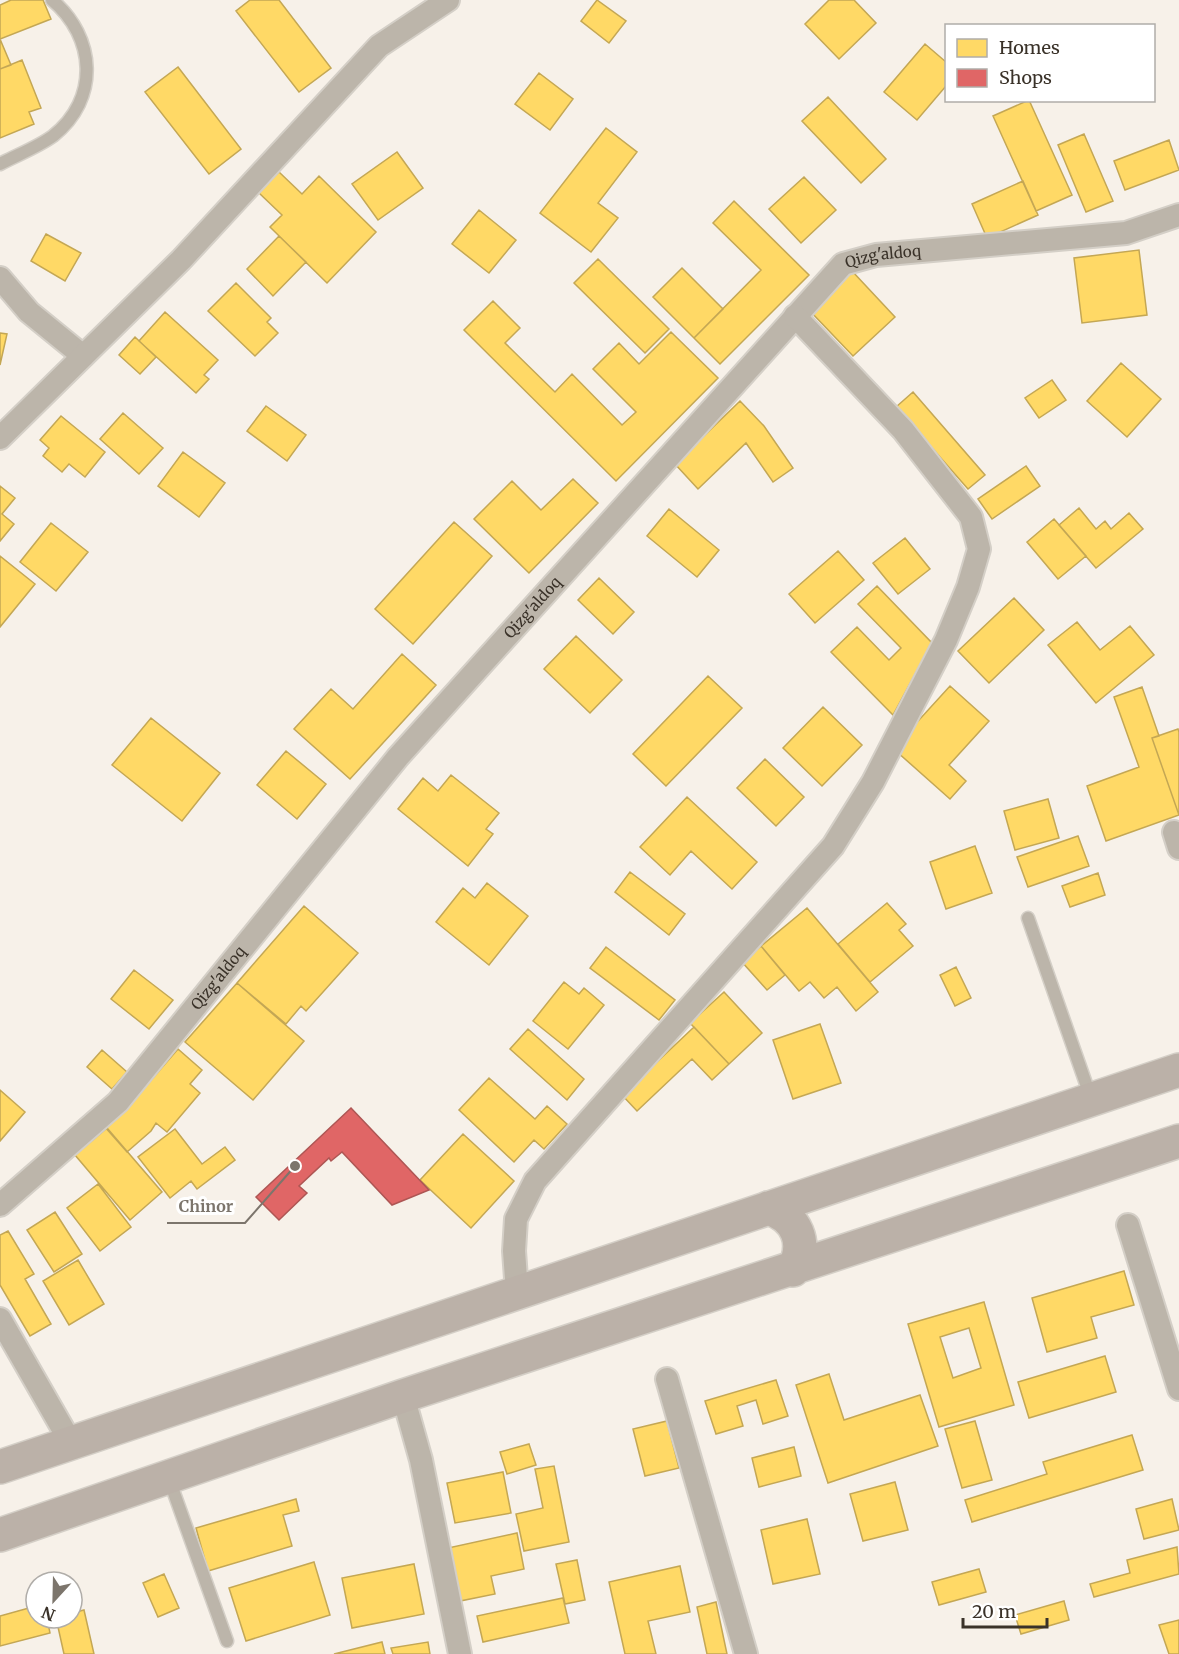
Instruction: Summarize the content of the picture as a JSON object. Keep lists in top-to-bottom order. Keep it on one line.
{"streets":{"street":["Qizg'aldoq"]},"places":["Chinor"],"legend":["Homes","Shops"],"scale_bar":"20 m","north":"bottom"}
